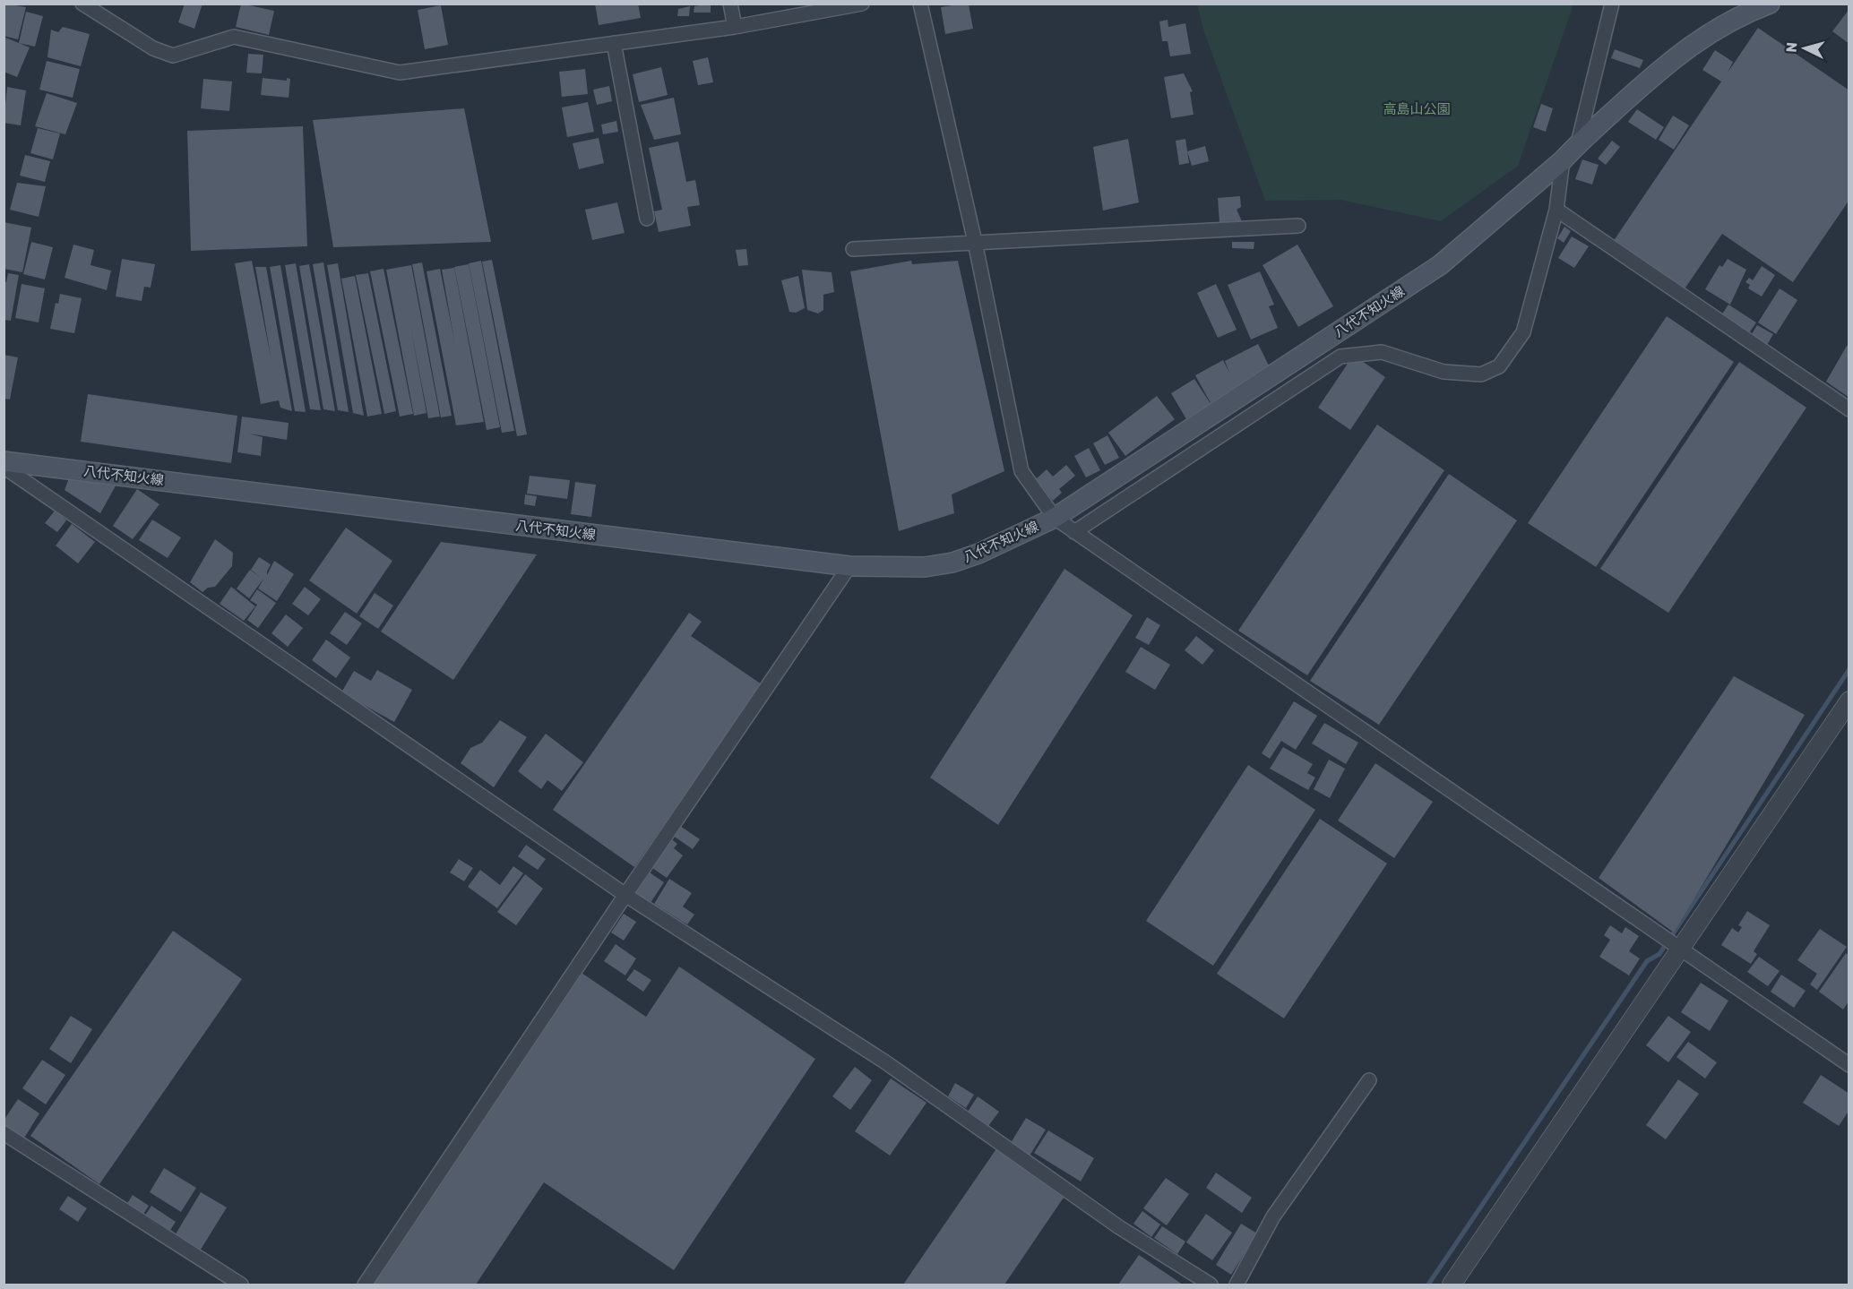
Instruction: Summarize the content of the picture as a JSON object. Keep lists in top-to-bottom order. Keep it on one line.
{"streets":{"main road":["八代不知火線"]},"parks":["高島山公園"],"north":"left"}
